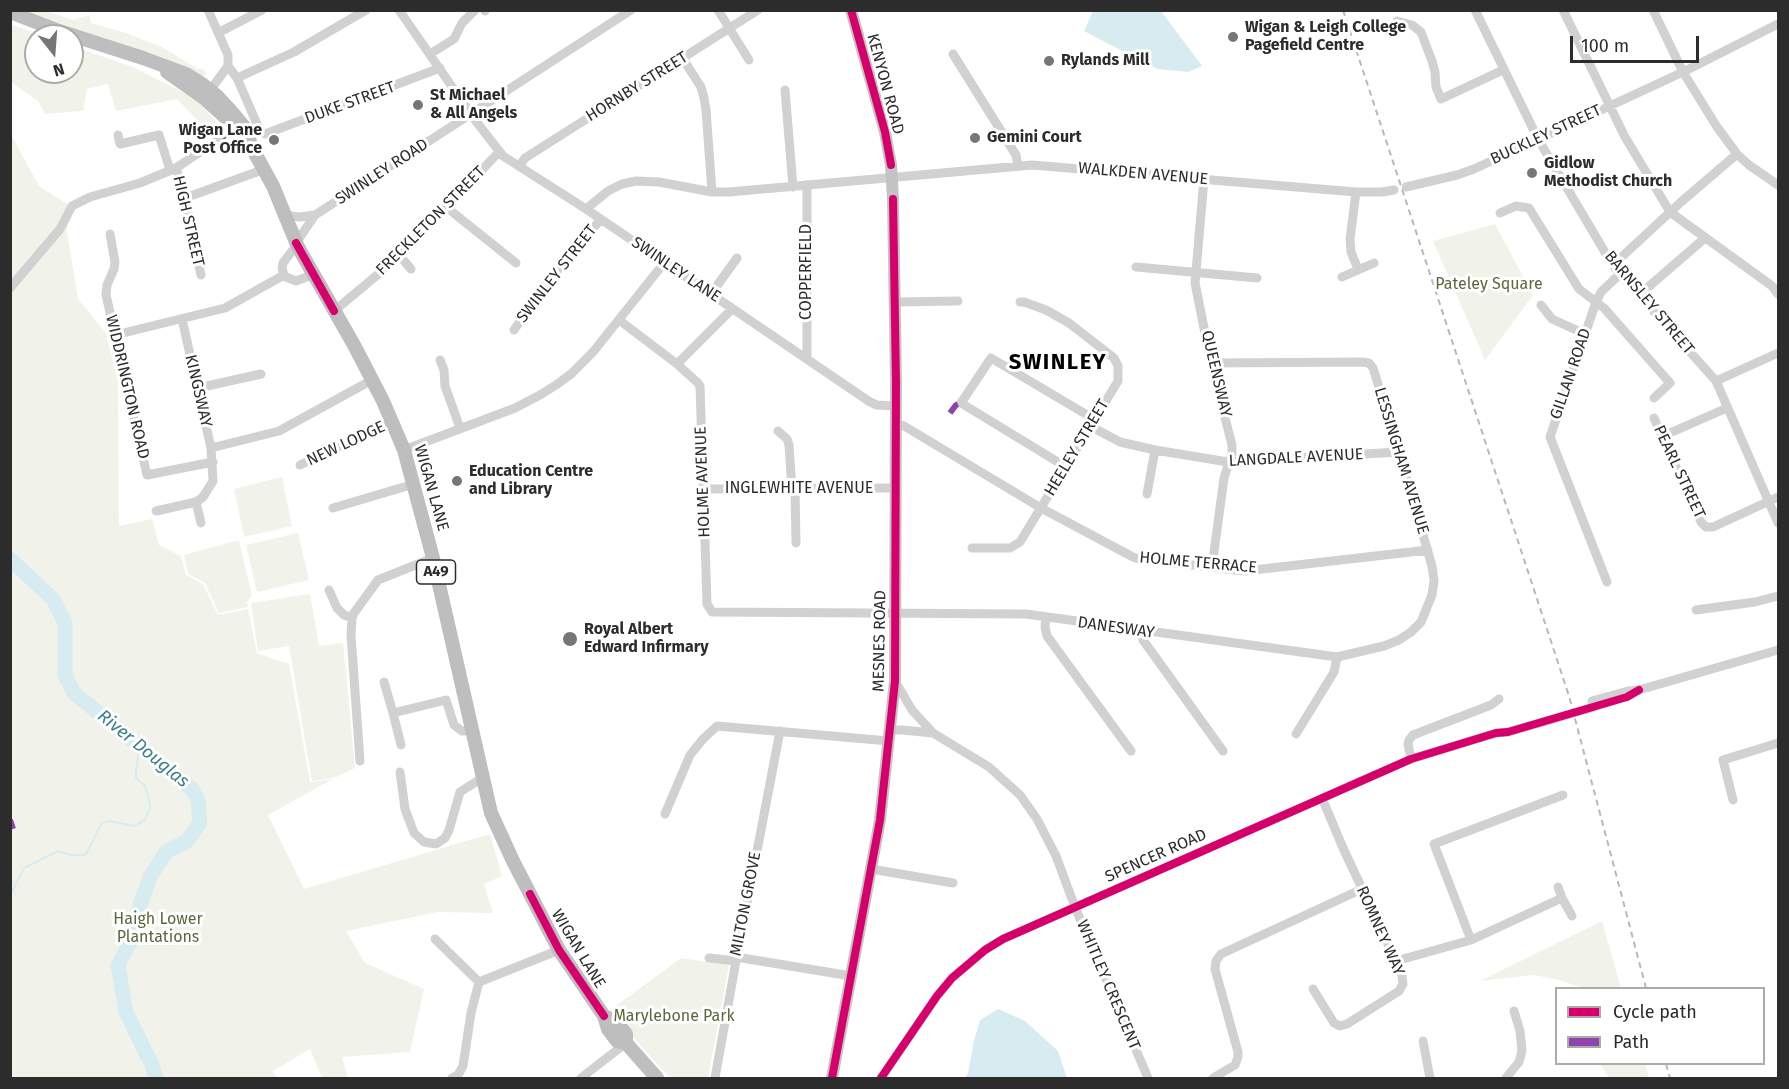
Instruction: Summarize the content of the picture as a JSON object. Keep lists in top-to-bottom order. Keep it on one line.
{"streets":{"highway":["WIGAN LANE","A49"],"main road":["KENYON ROAD","MESNES ROAD"],"street":["HORNBY STREET","DUKE STREET","BUCKLEY STREET","SWINLEY ROAD","WALKDEN AVENUE","HIGH STREET","FRECKLETON STREET","SWINLEY LANE","COPPERFIELD","SWINLEY STREET","BARNSLEY STREET","QUEENSWAY","GILLAN ROAD","WIDDRINGTON ROAD","KINGSWAY","NEW LODGE","HEELEY STREET","LANGDALE AVENUE","LESSINGHAM AVENUE","PEARL STREET","HOLME AVENUE","INGLEWHITE AVENUE","HOLME TERRACE","DANESWAY","SPENCER ROAD","MILTON GROVE","ROMNEY WAY","WHITLEY CRESCENT"]},"crossings":[["KENYON ROAD","WALKDEN AVENUE"],["KENYON ROAD","MESNES ROAD"],["HORNBY STREET","SWINLEY LANE"],["DUKE STREET","SWINLEY LANE"],["BUCKLEY STREET","BARNSLEY STREET"],["SWINLEY ROAD","SWINLEY LANE"],["SWINLEY ROAD","WIGAN LANE"],["WALKDEN AVENUE","SWINLEY LANE"],["WALKDEN AVENUE","COPPERFIELD"],["WALKDEN AVENUE","QUEENSWAY"],["WALKDEN AVENUE","MESNES ROAD"],["FRECKLETON STREET","SWINLEY LANE"],["FRECKLETON STREET","WIGAN LANE"],["SWINLEY LANE","COPPERFIELD"],["SWINLEY LANE","SWINLEY STREET"],["SWINLEY LANE","MESNES ROAD"],["BARNSLEY STREET","GILLAN ROAD"],["BARNSLEY STREET","PEARL STREET"],["QUEENSWAY","LANGDALE AVENUE"],["QUEENSWAY","LESSINGHAM AVENUE"],["QUEENSWAY","HOLME TERRACE"],["WIDDRINGTON ROAD","KINGSWAY"],["NEW LODGE","WIGAN LANE"],["HEELEY STREET","LANGDALE AVENUE"],["HEELEY STREET","HOLME TERRACE"],["LANGDALE AVENUE","LESSINGHAM AVENUE"],["LESSINGHAM AVENUE","HOLME TERRACE"],["LESSINGHAM AVENUE","DANESWAY"],["HOLME AVENUE","INGLEWHITE AVENUE"],["HOLME AVENUE","DANESWAY"],["WIGAN LANE","A49"],["INGLEWHITE AVENUE","MESNES ROAD"],["HOLME TERRACE","MESNES ROAD"],["DANESWAY","MESNES ROAD"],["MESNES ROAD","WHITLEY CRESCENT"],["SPENCER ROAD","ROMNEY WAY"],["SPENCER ROAD","WHITLEY CRESCENT"],["MILTON GROVE","WHITLEY CRESCENT"]],"districts":["SWINLEY"],"water":["River Douglas"],"parks":["Pateley Square","Haigh Lower Plantations","Marylebone Park"],"places":["Wigan & Leigh College Pagefield Centre","Rylands Mill","St Michael & All Angels","Gemini Court","Wigan Lane Post Office","Gidlow Methodist Church","Education Centre and Library","Royal Albert Edward Infirmary"],"legend":["Cycle path","Path"],"scale_bar":"100 m","north":"bottom"}
